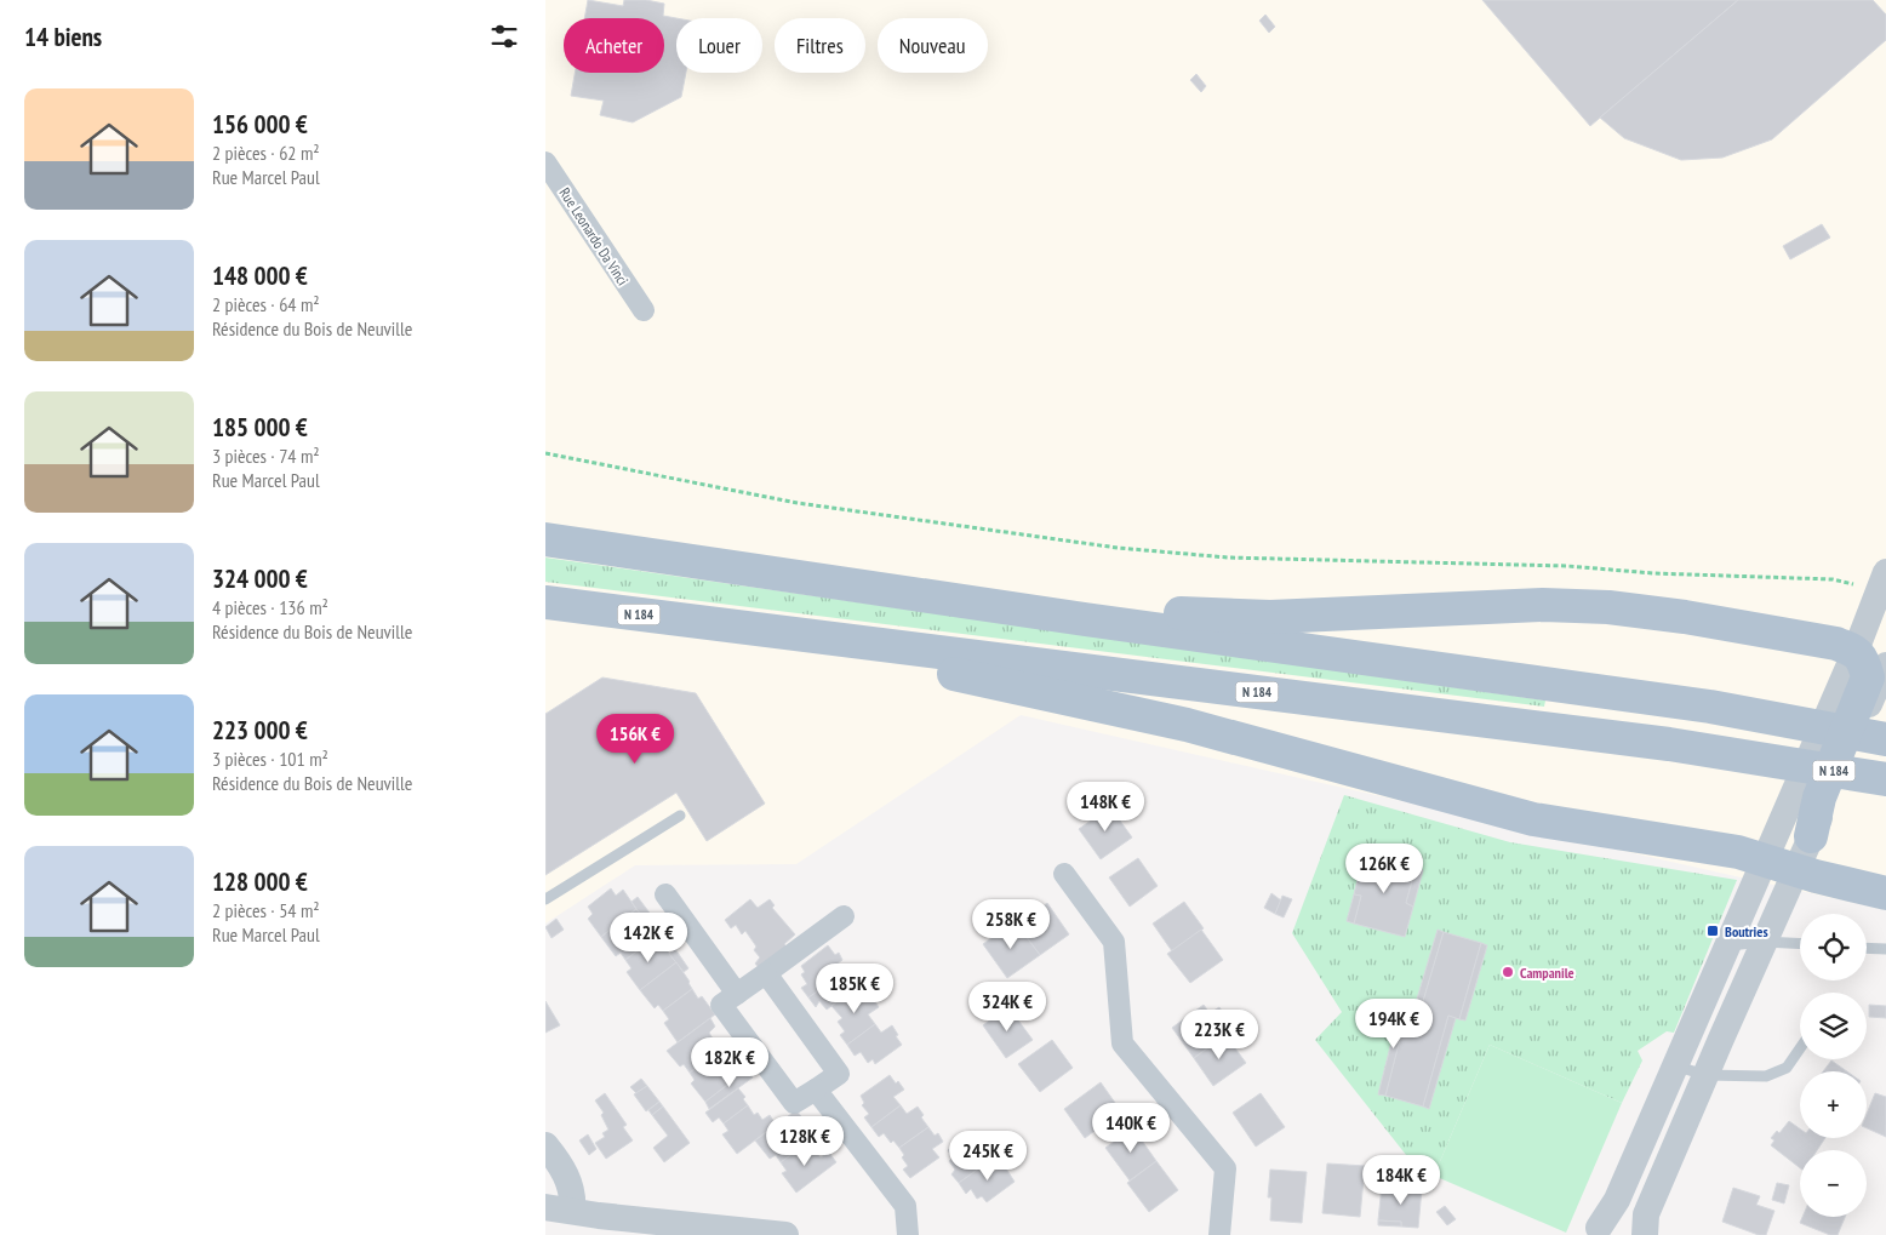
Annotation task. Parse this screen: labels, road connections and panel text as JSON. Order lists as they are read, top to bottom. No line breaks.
{"streets":{"main road":["N 184"],"street":["Rue Leonardo Da Vinci"]},"places":{"transit":["Boutries"],"other":["Campanile"]},"page":{"heading":"14 biens","chip":["Acheter","Louer","Filtres","Nouveau"],"list":[{"name":"156 000 €","note":"2 pièces · 62 m² · Rue Marcel Paul"},{"name":"148 000 €","note":"2 pièces · 64 m² · Résidence du Bois de Neuville"},{"name":"185 000 €","note":"3 pièces · 74 m² · Rue Marcel Paul"},{"name":"324 000 €","note":"4 pièces · 136 m² · Résidence du Bois de Neuville"},{"name":"223 000 €","note":"3 pièces · 101 m² · Résidence du Bois de Neuville"},{"name":"128 000 €","note":"2 pièces · 54 m² · Rue Marcel Paul"}],"price":["156K €","148K €","126K €","258K €","142K €","185K €","324K €","194K €","223K €","182K €","140K €","128K €","245K €","184K €"],"map_buttons":["+","−"]}}
